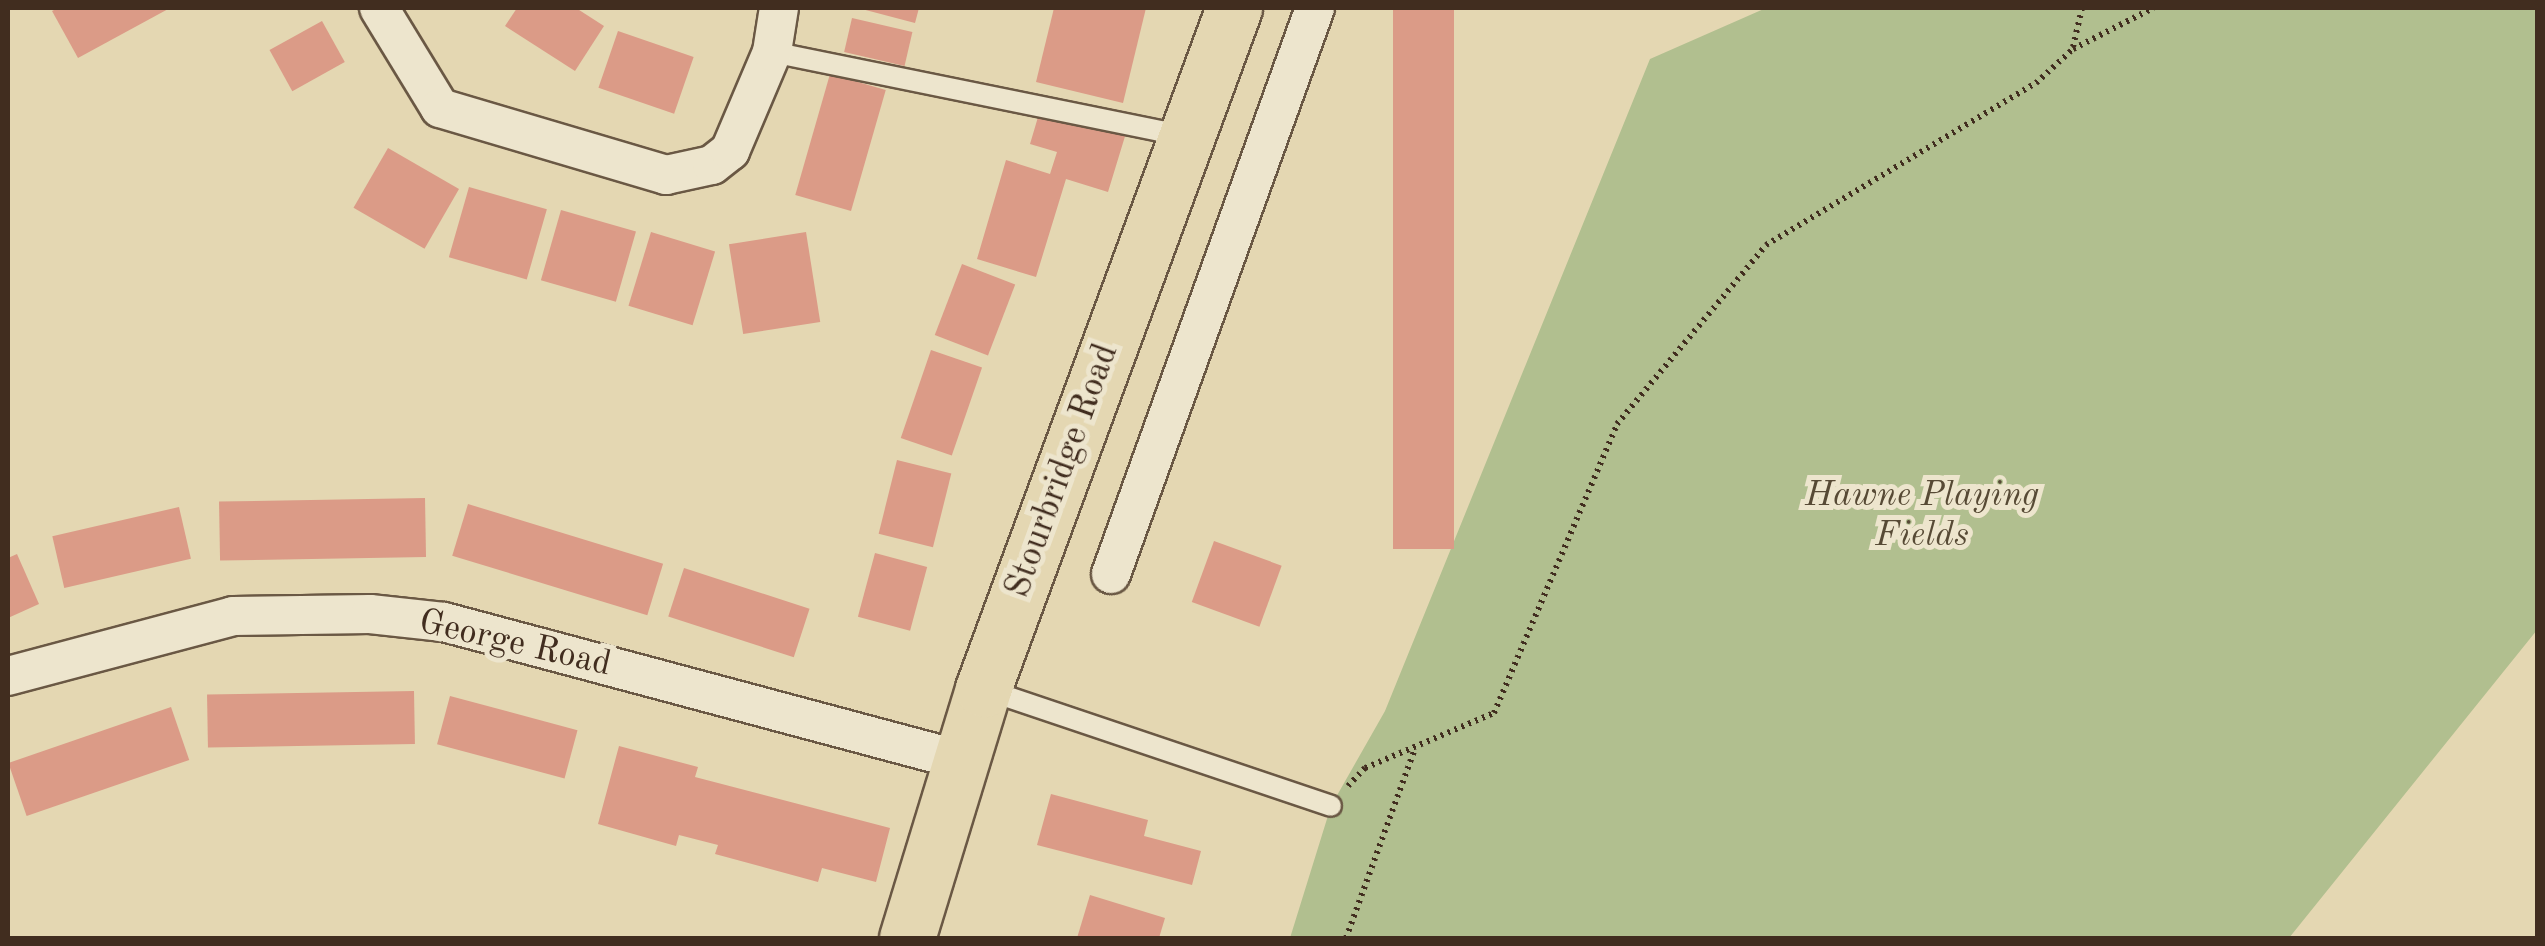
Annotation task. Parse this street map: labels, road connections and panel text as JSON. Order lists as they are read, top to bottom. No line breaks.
{"streets":{"highway":["Stourbridge Road"],"street":["George Road"]},"crossings":[["Stourbridge Road","George Road"]],"parks":["Hawne Playing Fields"]}
